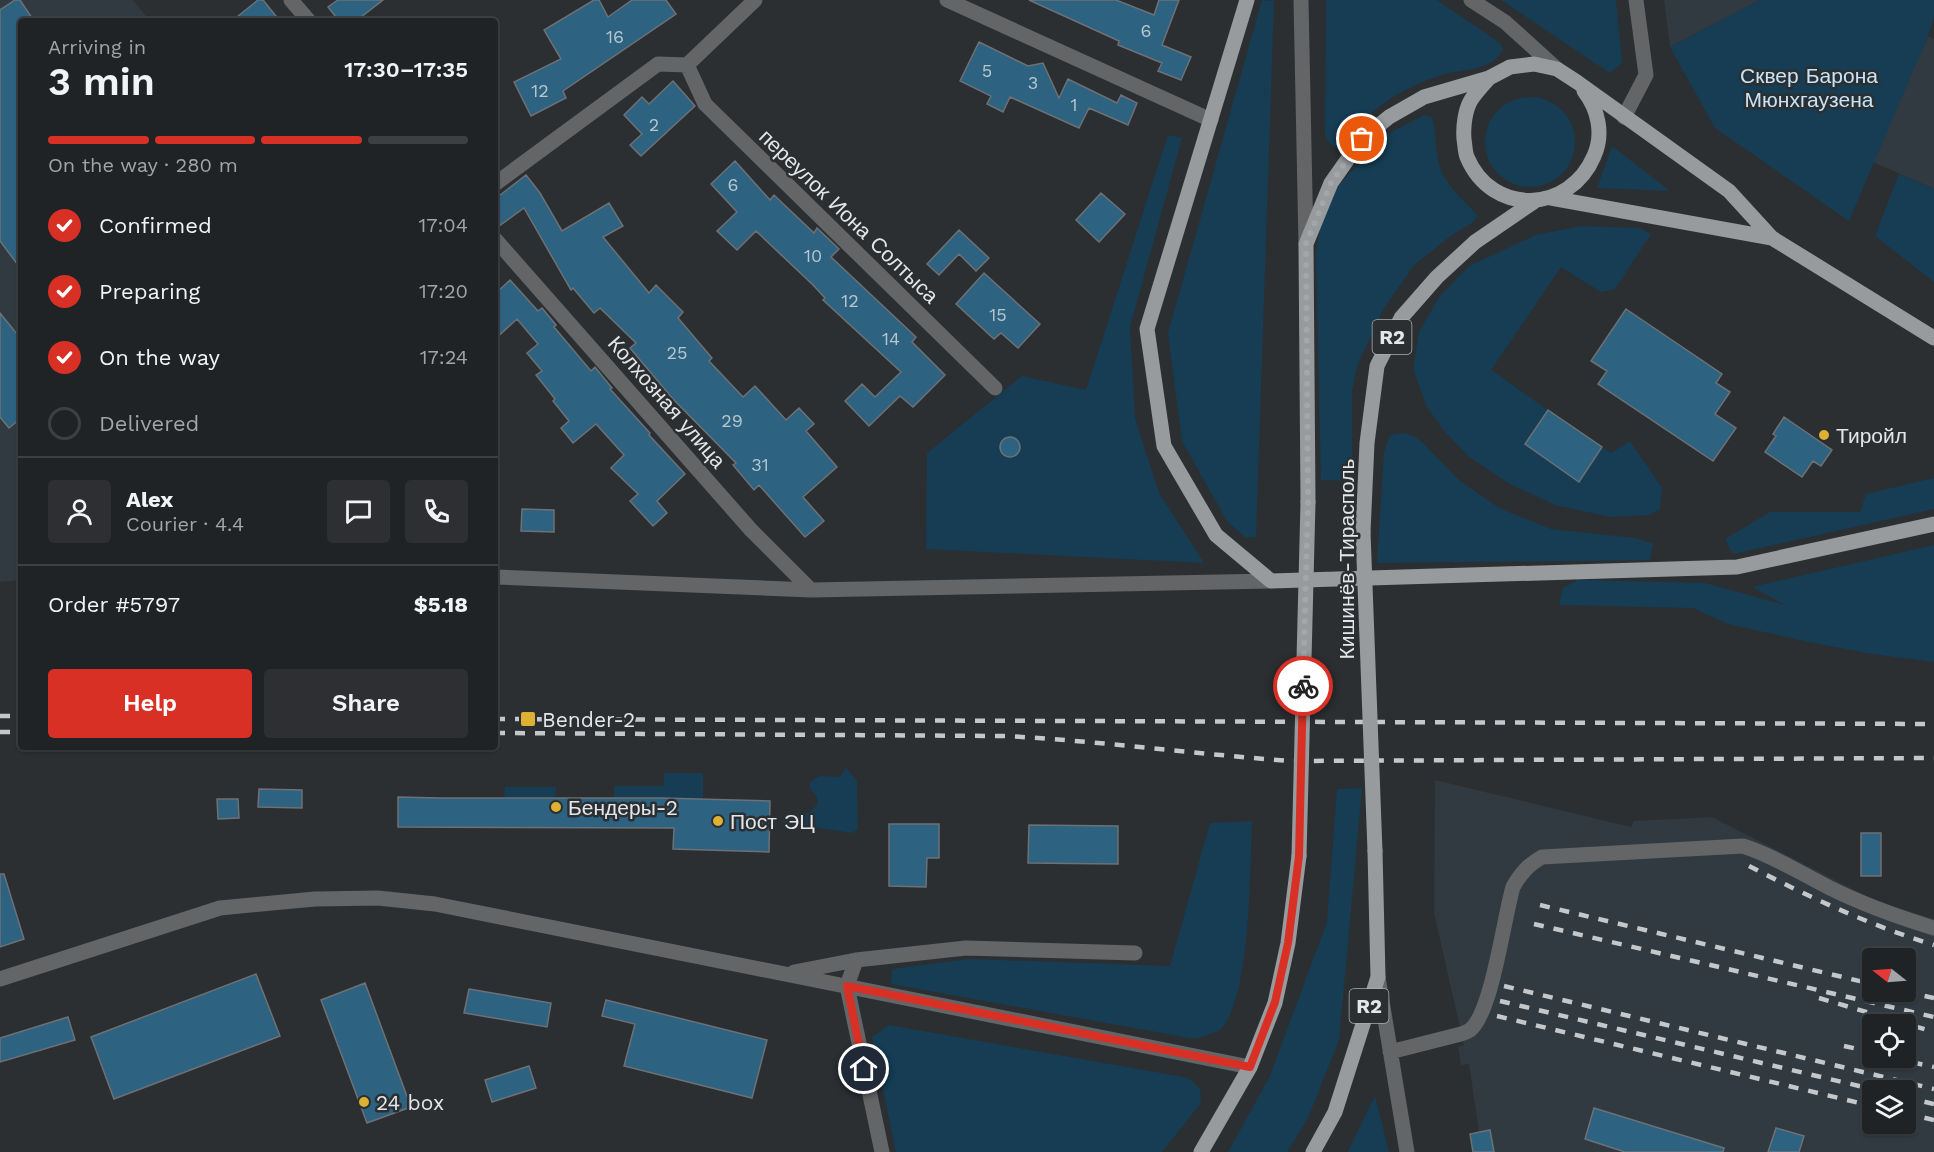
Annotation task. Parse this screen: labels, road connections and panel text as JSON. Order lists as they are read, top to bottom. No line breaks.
{"streets":{"main road":["R2","Кишинёв-Тирасполь"],"street":["переулок Иона Солтыса","Колхозная улица"]},"crossings":[["R2","Кишинёв-Тирасполь"]],"parks":["Сквер Барона Мюнхгаузена"],"places":{"other":["Тиройл","Бендеры-2","Пост ЭЦ","24 box"],"transit":["Bender-2"]},"house_numbers":["6","16","5","3","12","1","2","6","10","12","15","14","25","29","31"],"north":"left","page":{"heading":["3 min","Arriving in","17:30–17:35"],"panel":["Alex","Courier · 4.4","Order #5797","$5.18"],"bar":"On the way · 280 m","list":[["Confirmed","17:04"],["Preparing","17:20"],["On the way","17:24"],"Delivered"],"buttons":["Help","Share"]}}
